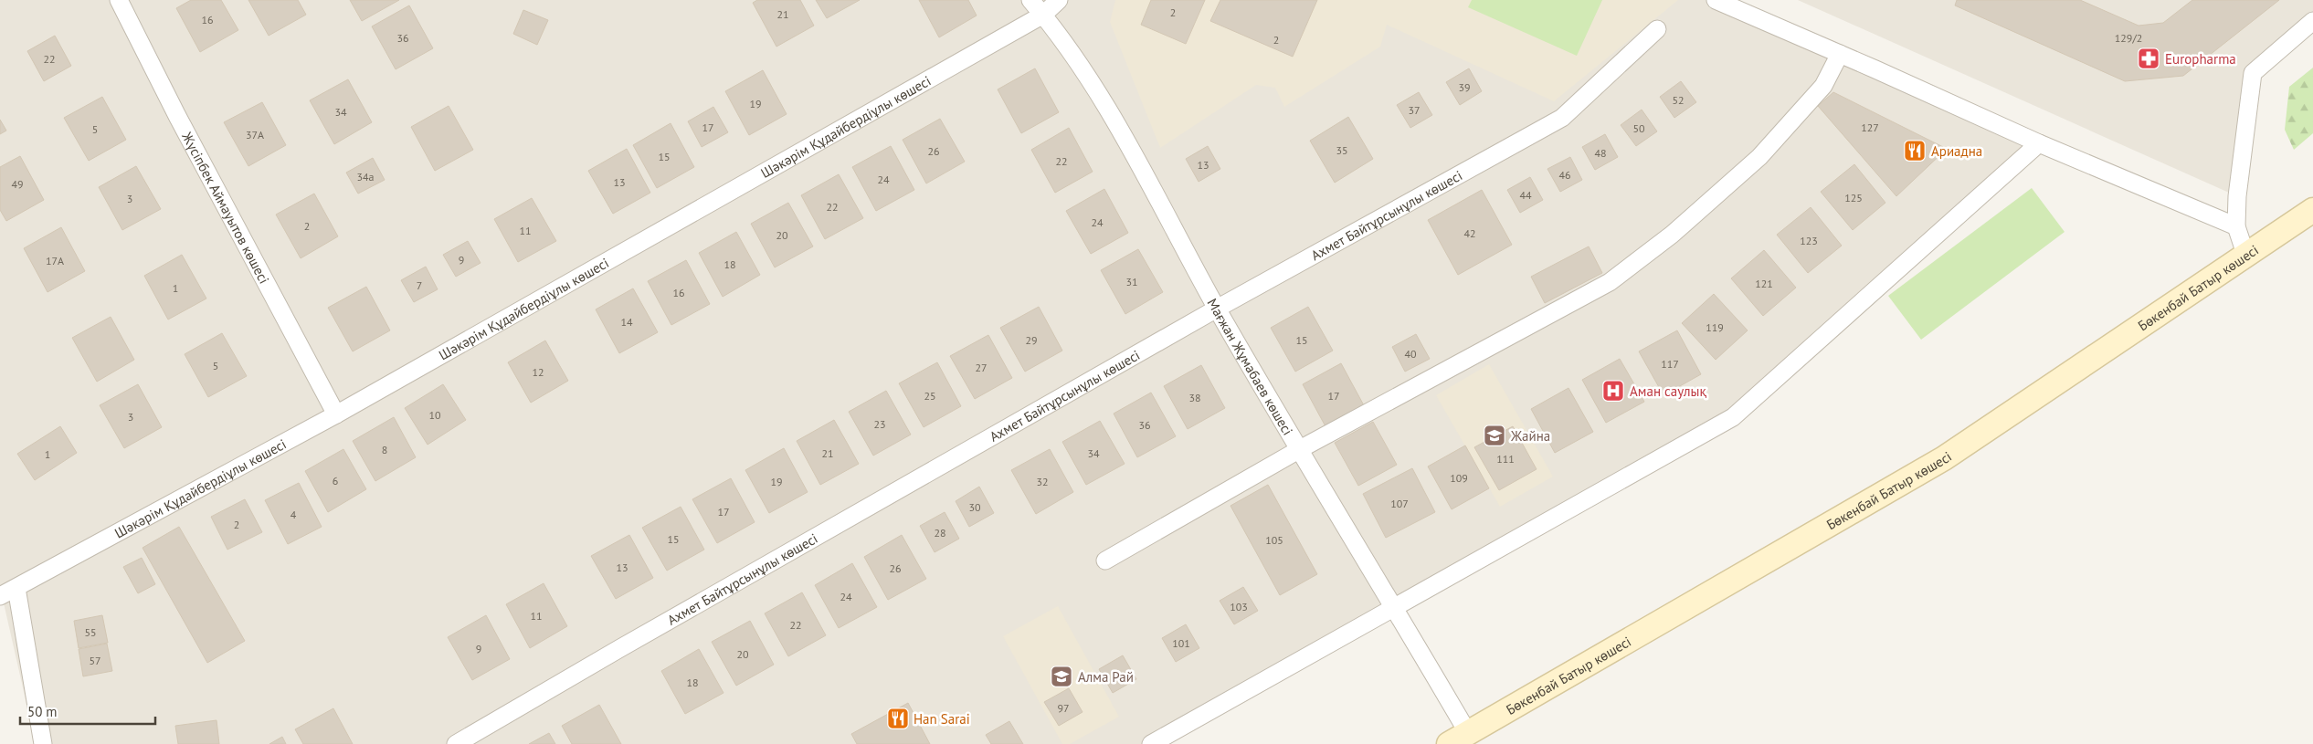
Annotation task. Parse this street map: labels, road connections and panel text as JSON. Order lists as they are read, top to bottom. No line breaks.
{"streets":{"main road":["Бөкенбай Батыр көшесі"],"street":["Шәкәрім Құдайбердіұлы көшесі","Жүсіпбек Аймауытов көшесі","Ахмет Байтұрсынұлы көшесі","Мағжан Жұмабаев көшесі"]},"crossings":[["Шәкәрім Құдайбердіұлы көшесі","Жүсіпбек Аймауытов көшесі"],["Шәкәрім Құдайбердіұлы көшесі","Мағжан Жұмабаев көшесі"],["Ахмет Байтұрсынұлы көшесі","Мағжан Жұмабаев көшесі"],["Бөкенбай Батыр көшесі","Мағжан Жұмабаев көшесі"]],"places":{"pharmacy":["Europharma"],"restaurant":["Ариадна","Han Sarai"],"hospital":["Аман саулық"],"school or university":["Жайна","Алма Рай"]},"house_numbers":["2","21","16","36","129/2","2","22","39","52","19","37","34","17","127","50","5","37А","35","26","48","15","22","13","46","34а","24","13","49","44","125","3","22","24","2","11","42","20","123","9","17А","18","31","121","7","1","16","14","119","29","15","40","117","5","27","12","25","17","38","10","3","23","36","8","21","34","1","111","109","6","19","32","107","30","17","4","2","28","15","105","13","26","24","103","11","22","55","101","9","20","57","18","97"],"scale_bar":"50 m"}
